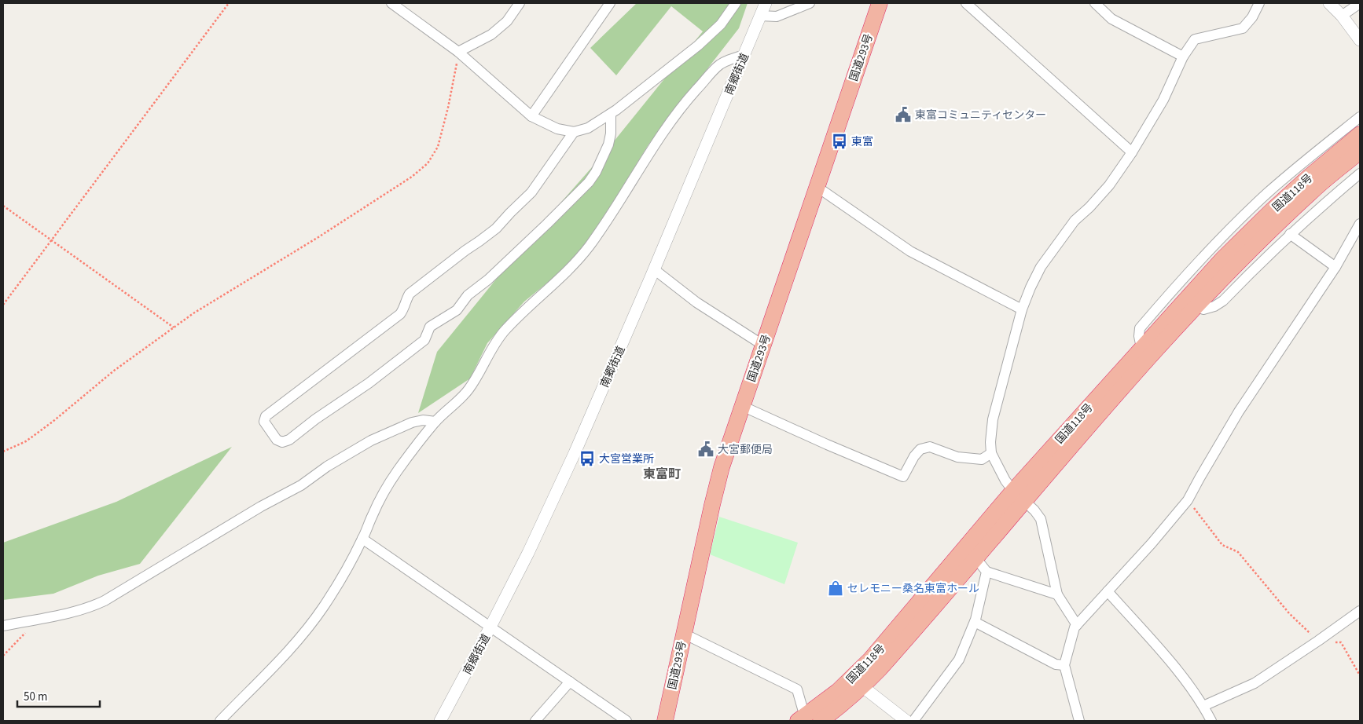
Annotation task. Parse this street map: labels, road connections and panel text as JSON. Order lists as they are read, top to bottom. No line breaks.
{"streets":{"highway":["国道293号","国道118号"],"street":["南郷街道"]},"districts":["東富町"],"places":{"public building":["東富コミュニティセンター","大宮郵便局"],"bus stop":["東富","大宮営業所"],"shop":["セレモニー桑名東富ホール"]},"scale_bar":"50 m"}
